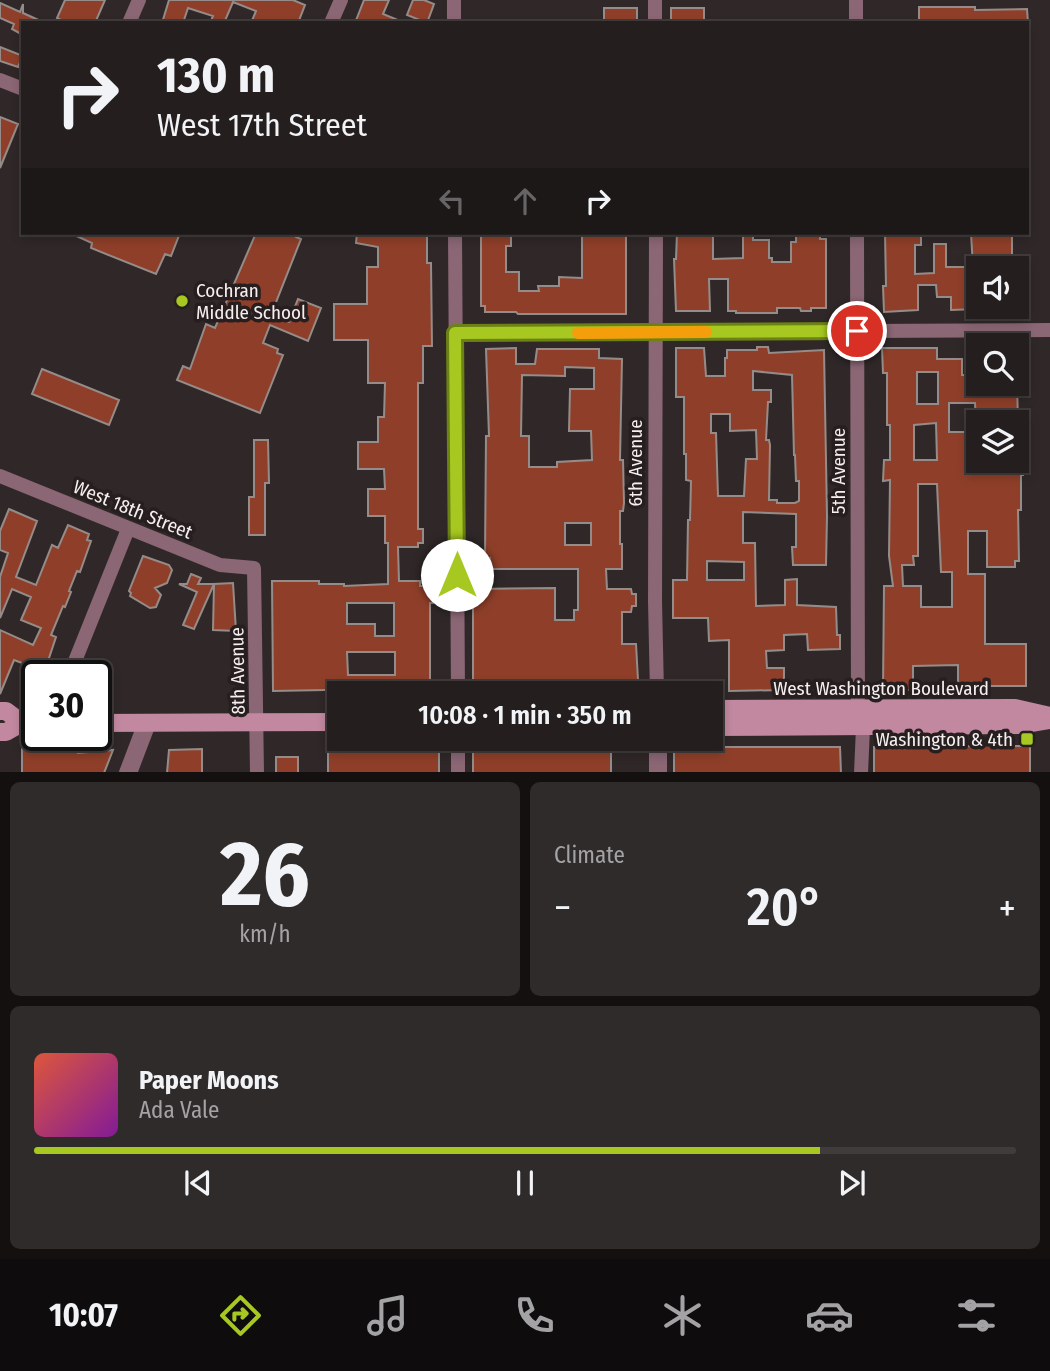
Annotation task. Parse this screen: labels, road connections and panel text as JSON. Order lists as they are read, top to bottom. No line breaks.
{"streets":{"main road":["West Washington Boulevard"],"street":["6th Avenue","5th Avenue","West 18th Street","8th Avenue"]},"crossings":[["5th Avenue","West Washington Boulevard"],["West 18th Street","8th Avenue"]],"places":{"other":["Cochran Middle School"],"transit":["Washington & 4th"]},"page":{"turn":["130 m","West 17th Street"],"limit":"30","trip":"10:08 · 1 min · 350 m","tile":[["26","km/h"],"Climate"],"heat":["−","20°","+"],"song":["Paper Moons","Ada Vale"],"tabs":"10:07"}}
